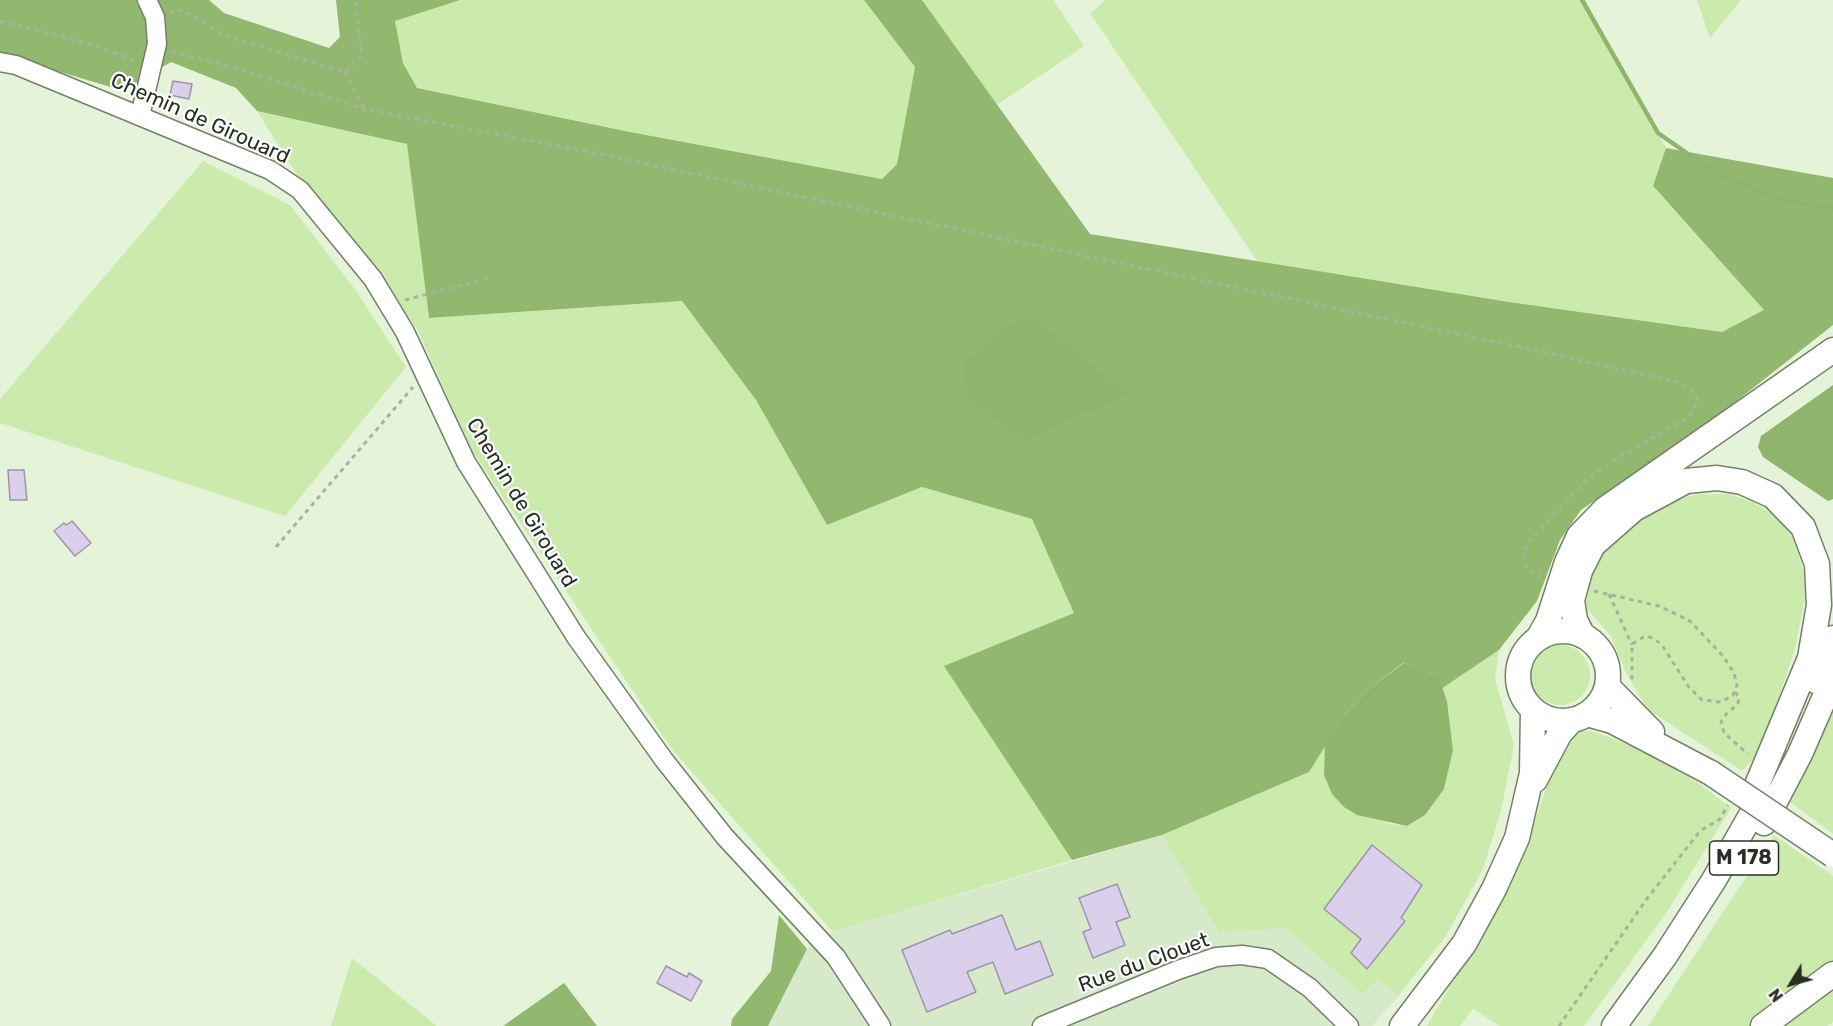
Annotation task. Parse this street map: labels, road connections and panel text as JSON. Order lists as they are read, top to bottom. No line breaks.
{"streets":{"main road":["M 178"],"street":["Chemin de Girouard","Rue du Clouet"]},"north":"bottom left"}
